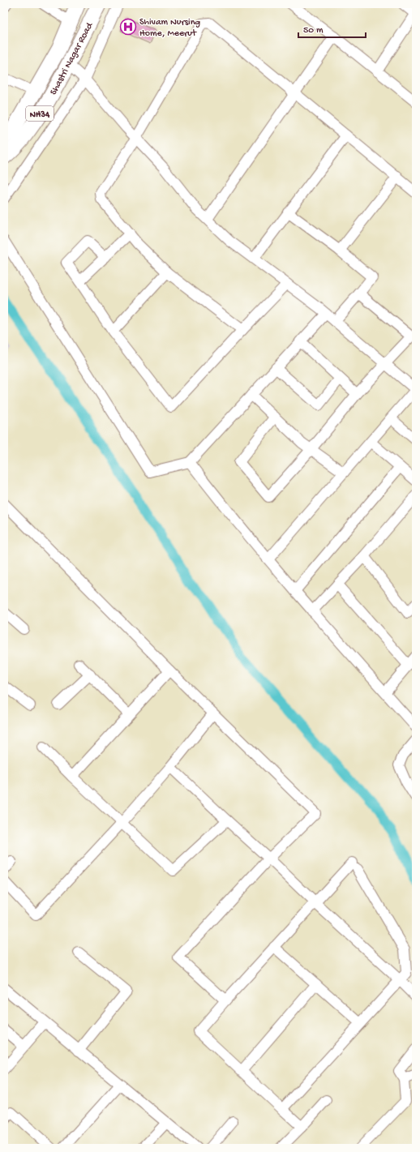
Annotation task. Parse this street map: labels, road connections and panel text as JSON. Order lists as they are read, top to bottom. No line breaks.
{"streets":{"highway":["Shastri Nagar Road","NH34"]},"places":{"hospital":["Shivam Nursing Home, Meerut"]},"scale_bar":"50 m"}
